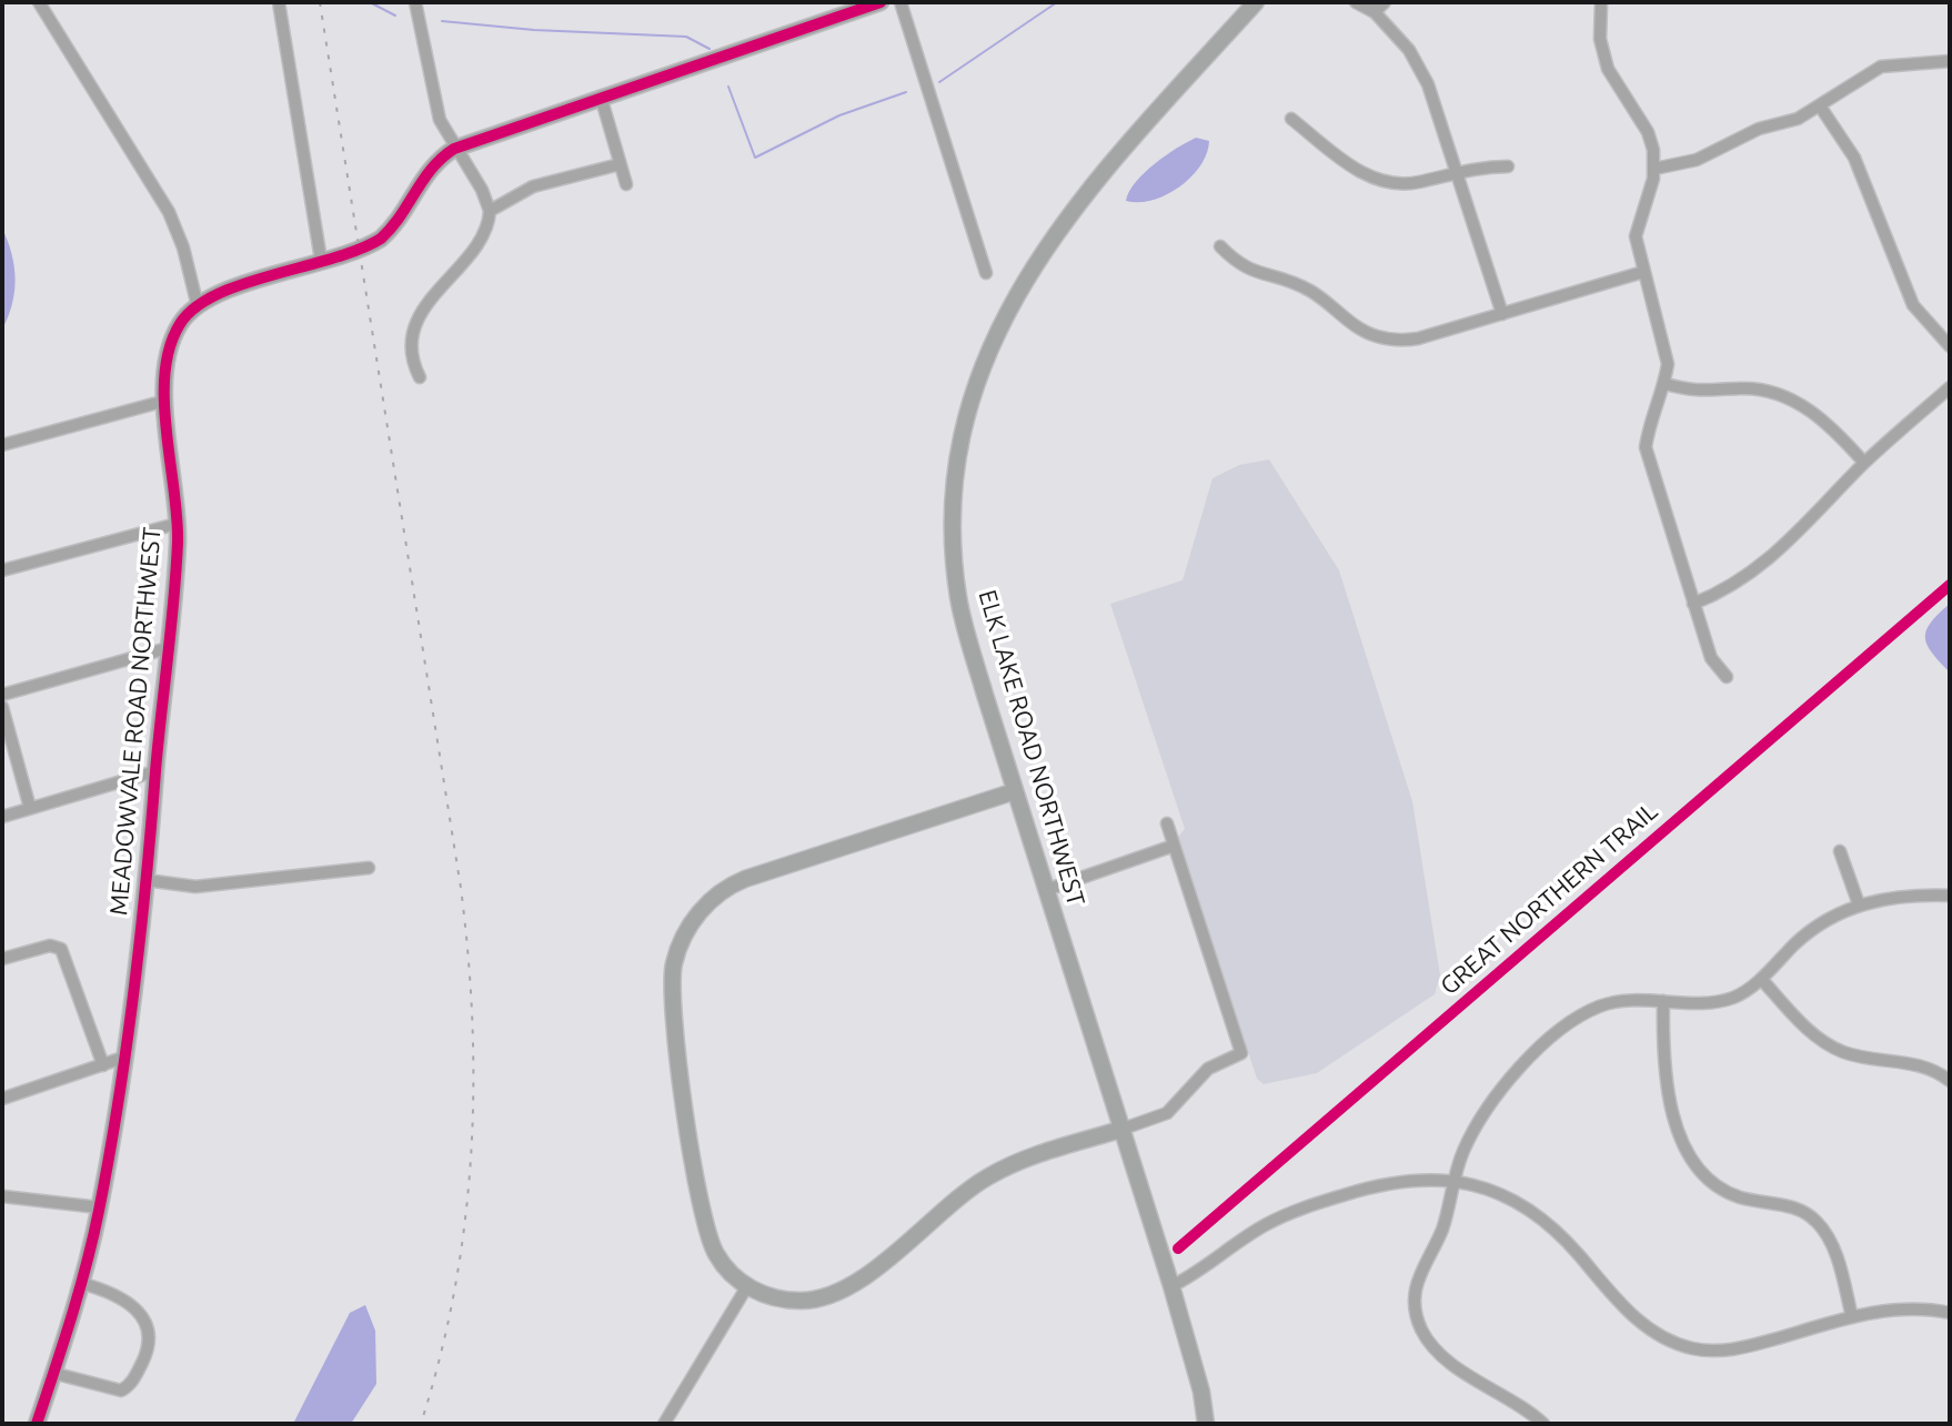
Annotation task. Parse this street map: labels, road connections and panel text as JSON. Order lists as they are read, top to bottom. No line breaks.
{"streets":{"street":["MEADOWVALE ROAD NORTHWEST","ELK LAKE ROAD NORTHWEST"],"cycle path":["GREAT NORTHERN TRAIL"]}}
